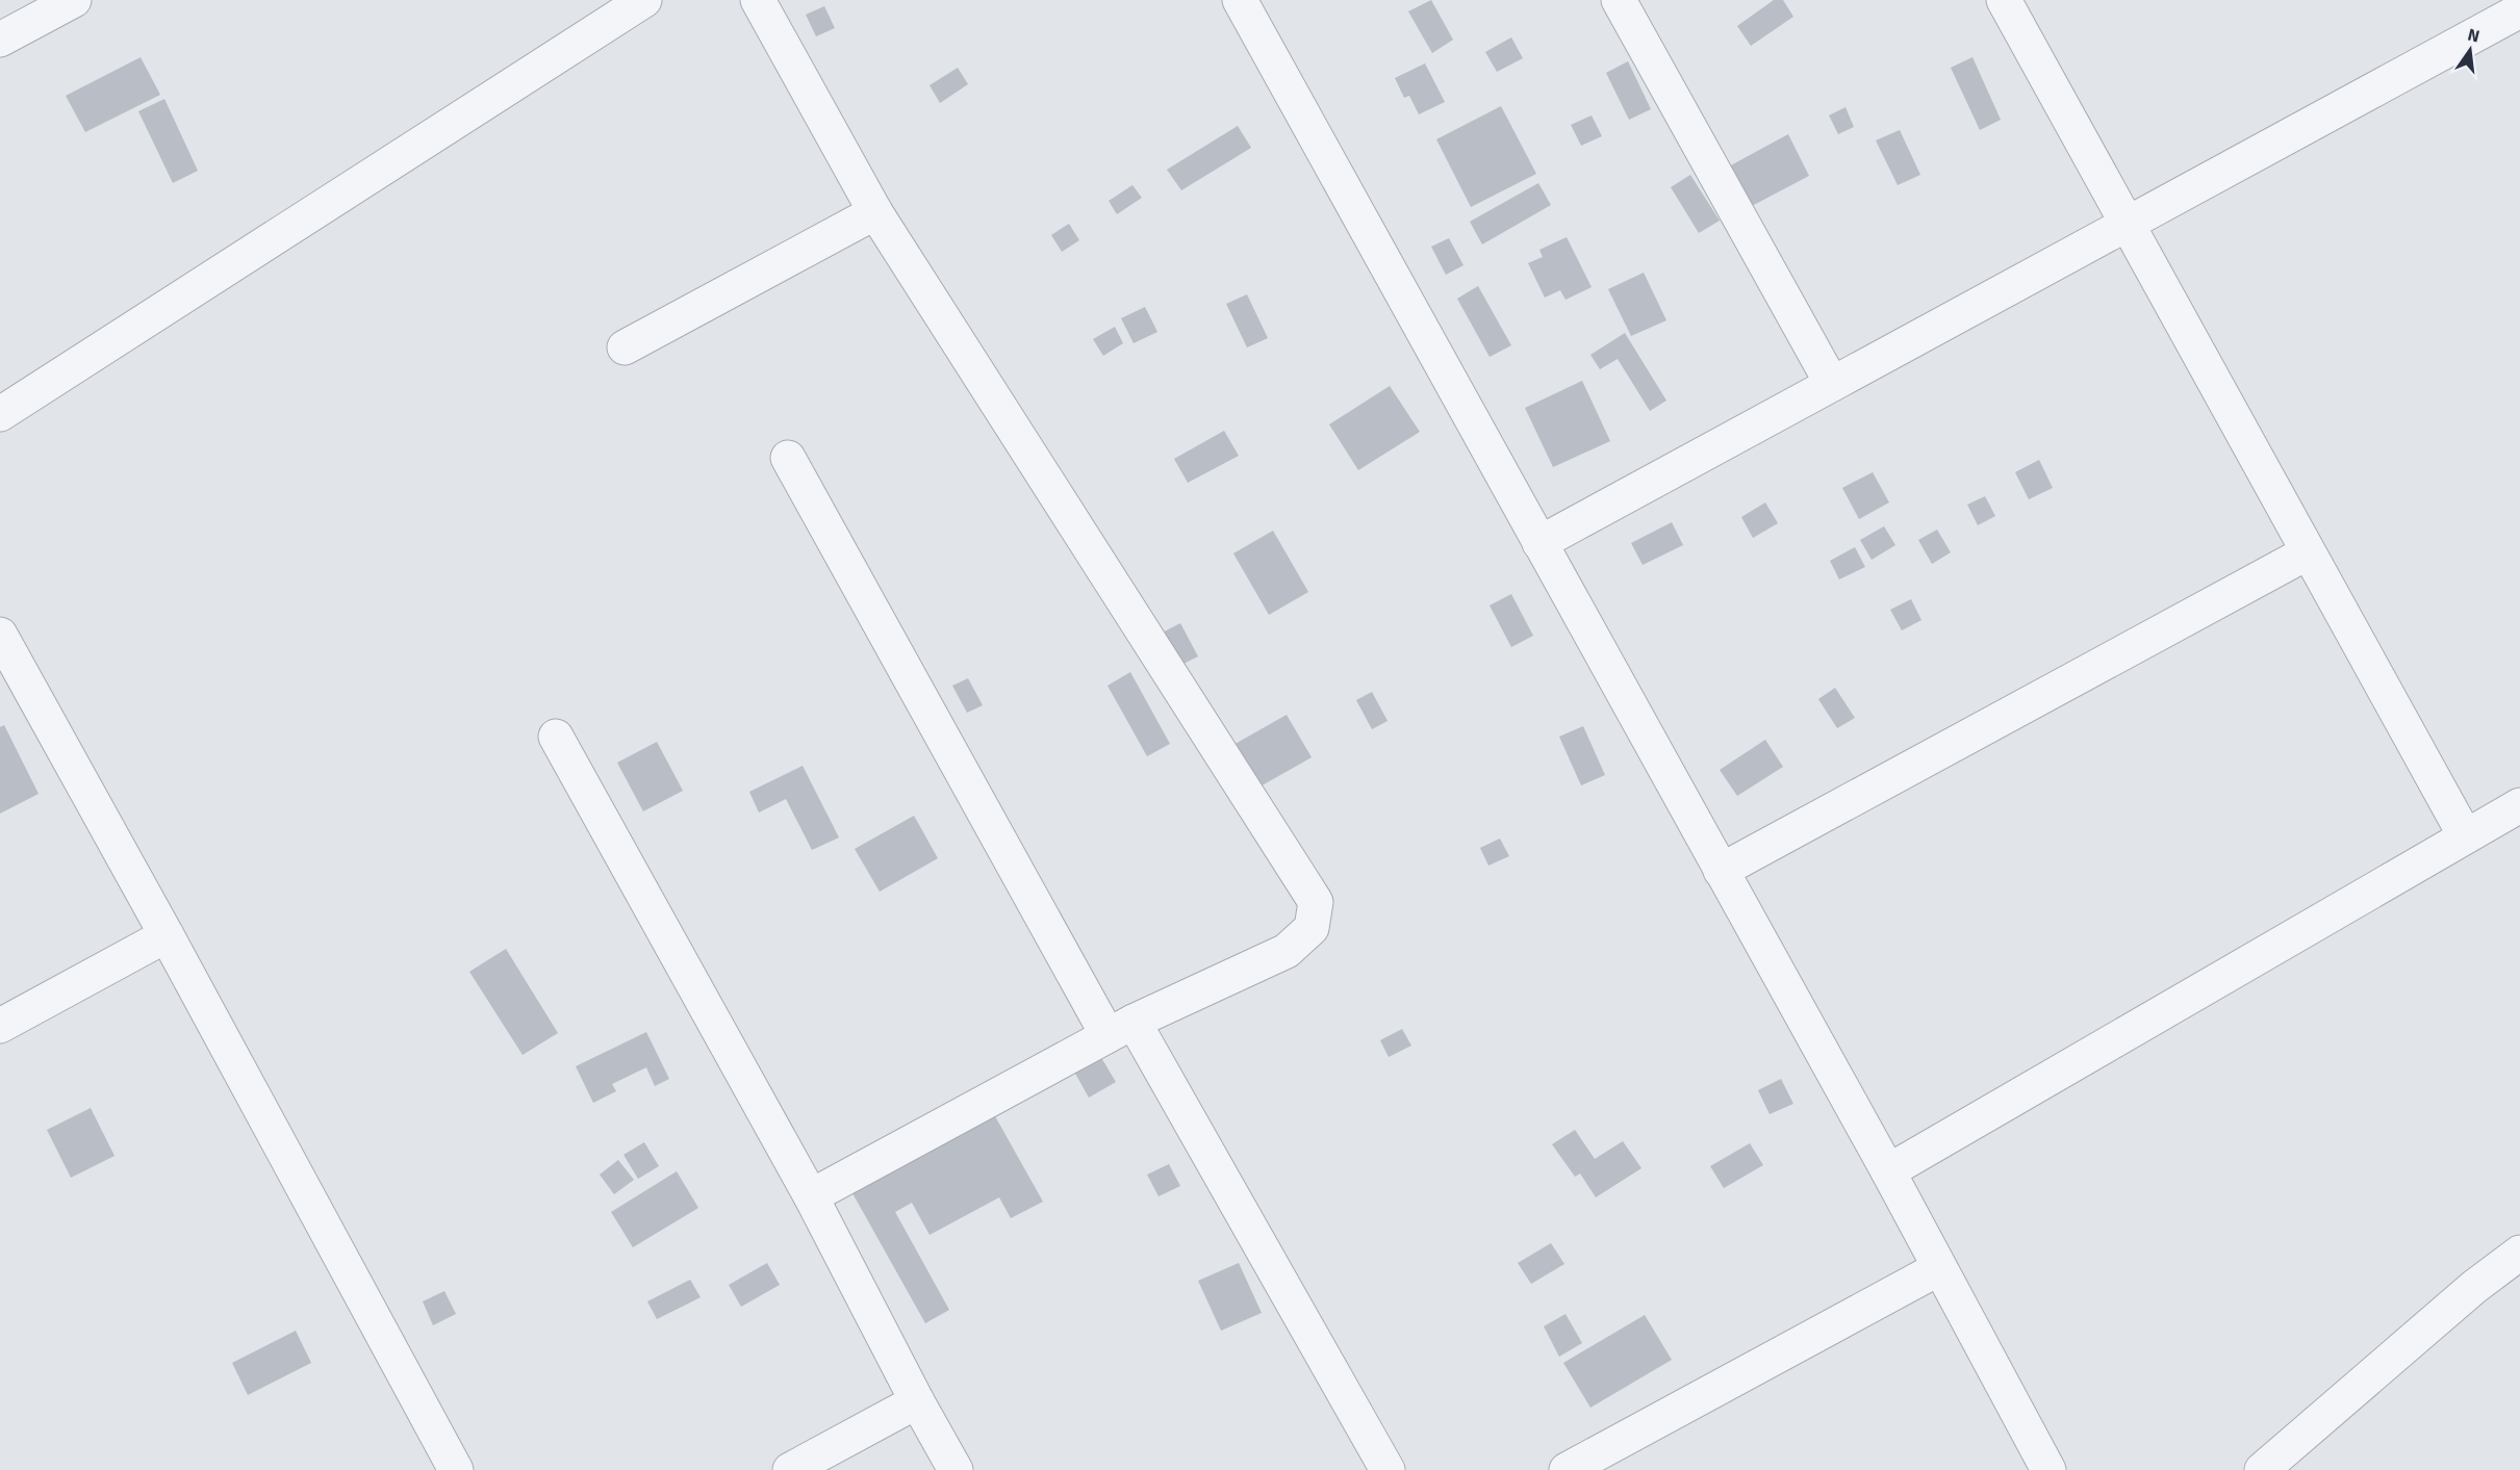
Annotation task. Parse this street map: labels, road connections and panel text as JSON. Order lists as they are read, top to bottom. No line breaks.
{"north":"top"}
